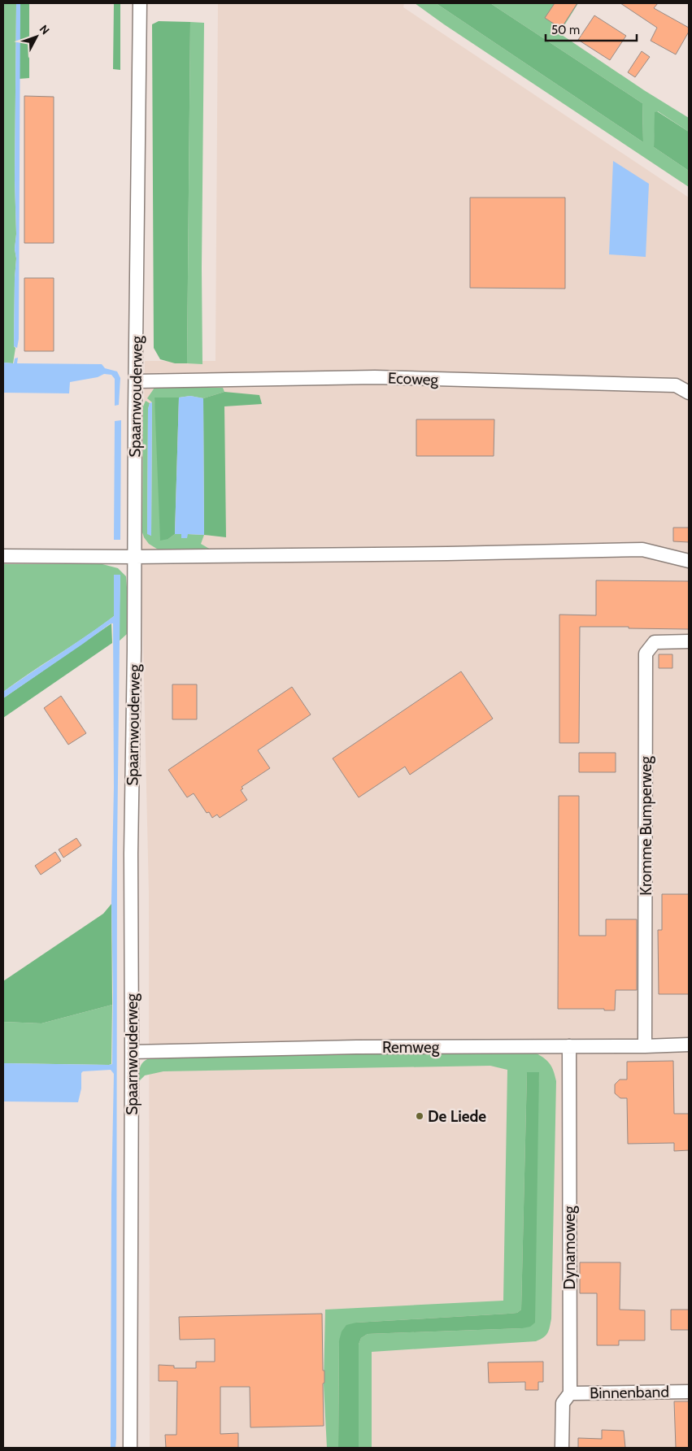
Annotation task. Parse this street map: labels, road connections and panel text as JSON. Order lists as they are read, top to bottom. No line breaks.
{"streets":{"street":["Ecoweg","Spaarnwouderweg","Kromme Bumperweg","Remweg","Dynamoweg","Binnenband"]},"crossings":[["Ecoweg","Spaarnwouderweg"],["Spaarnwouderweg","Remweg"],["Kromme Bumperweg","Remweg"],["Remweg","Dynamoweg"],["Dynamoweg","Binnenband"]],"places":["De Liede"],"scale_bar":"50 m","north":"top right"}
